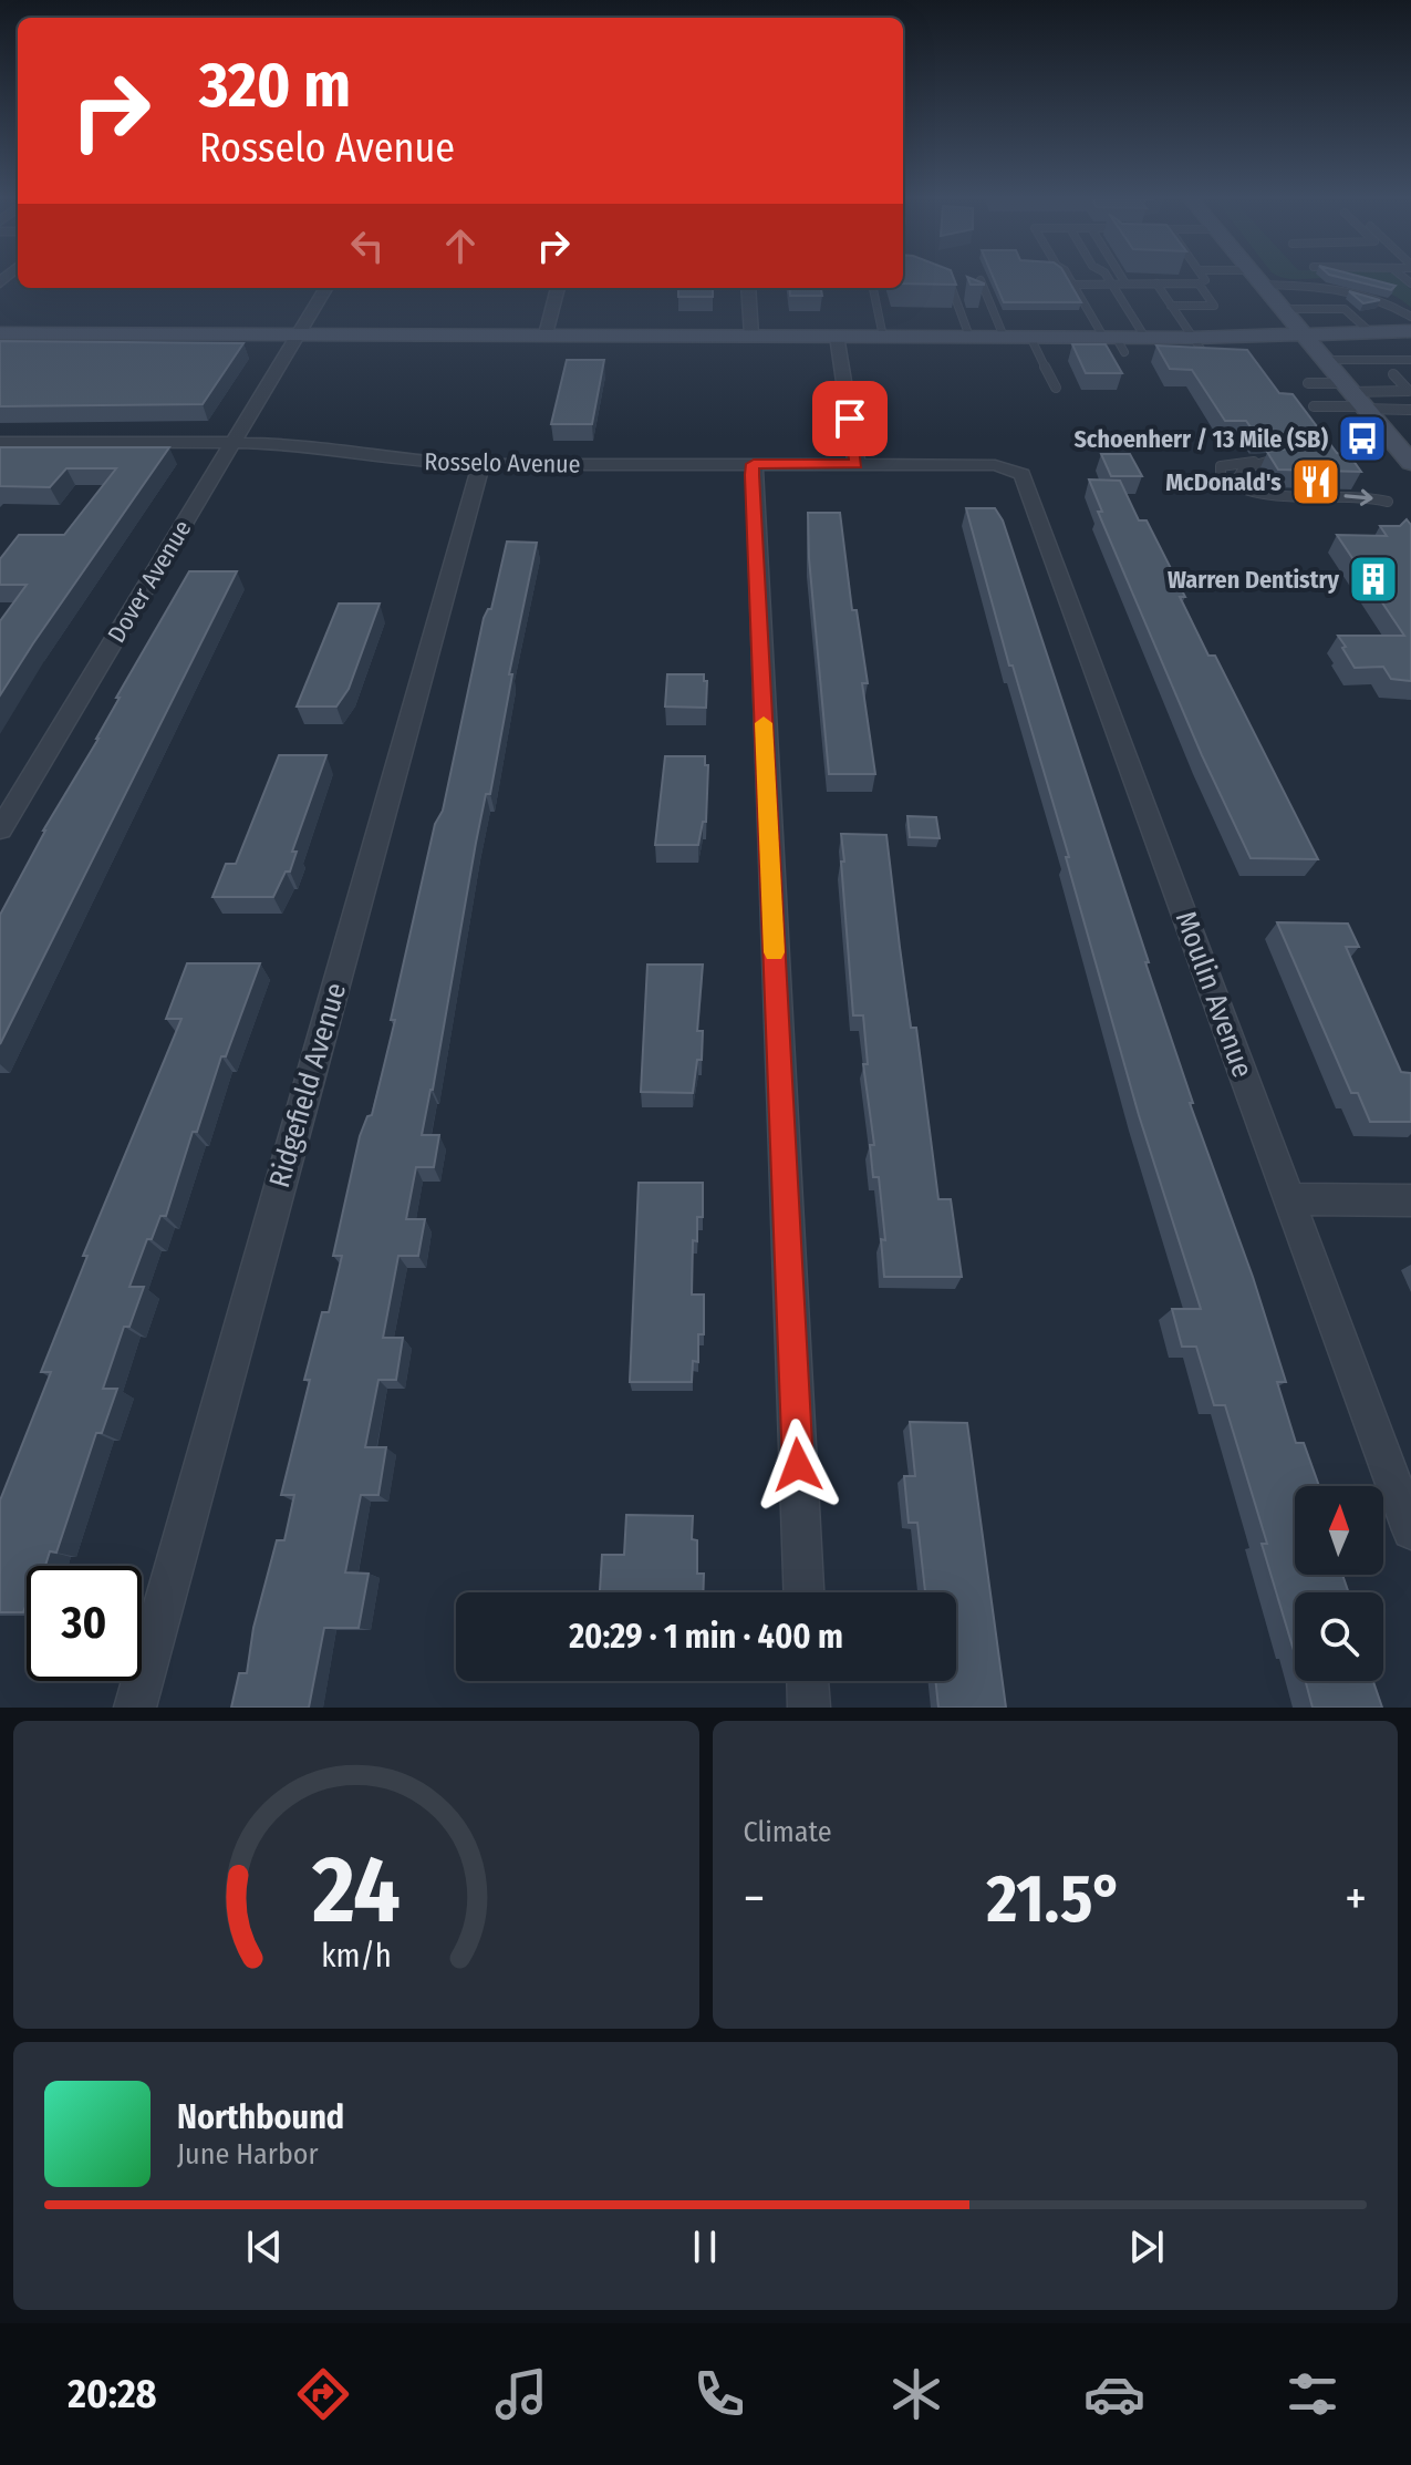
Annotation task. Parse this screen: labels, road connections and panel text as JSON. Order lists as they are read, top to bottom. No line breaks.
{"streets":{"street":["Rosselo Avenue","Dover Avenue","Moulin Avenue","Ridgefield Avenue"]},"crossings":[["Rosselo Avenue","Dover Avenue"],["Rosselo Avenue","Moulin Avenue"],["Rosselo Avenue","Ridgefield Avenue"]],"places":{"bus stop":["Schoenherr / 13 Mile (SB)"],"restaurant":["McDonald's"],"building":["Warren Dentistry"]},"north":"top","page":{"turn":["320 m","Rosselo Avenue"],"limit":"30","trip":"20:29 · 1 min · 400 m","tile":"Climate","heat":["−","21.5°","+"],"song":["Northbound","June Harbor"],"tabs":"20:28","gauge":["24","km/h"]}}
